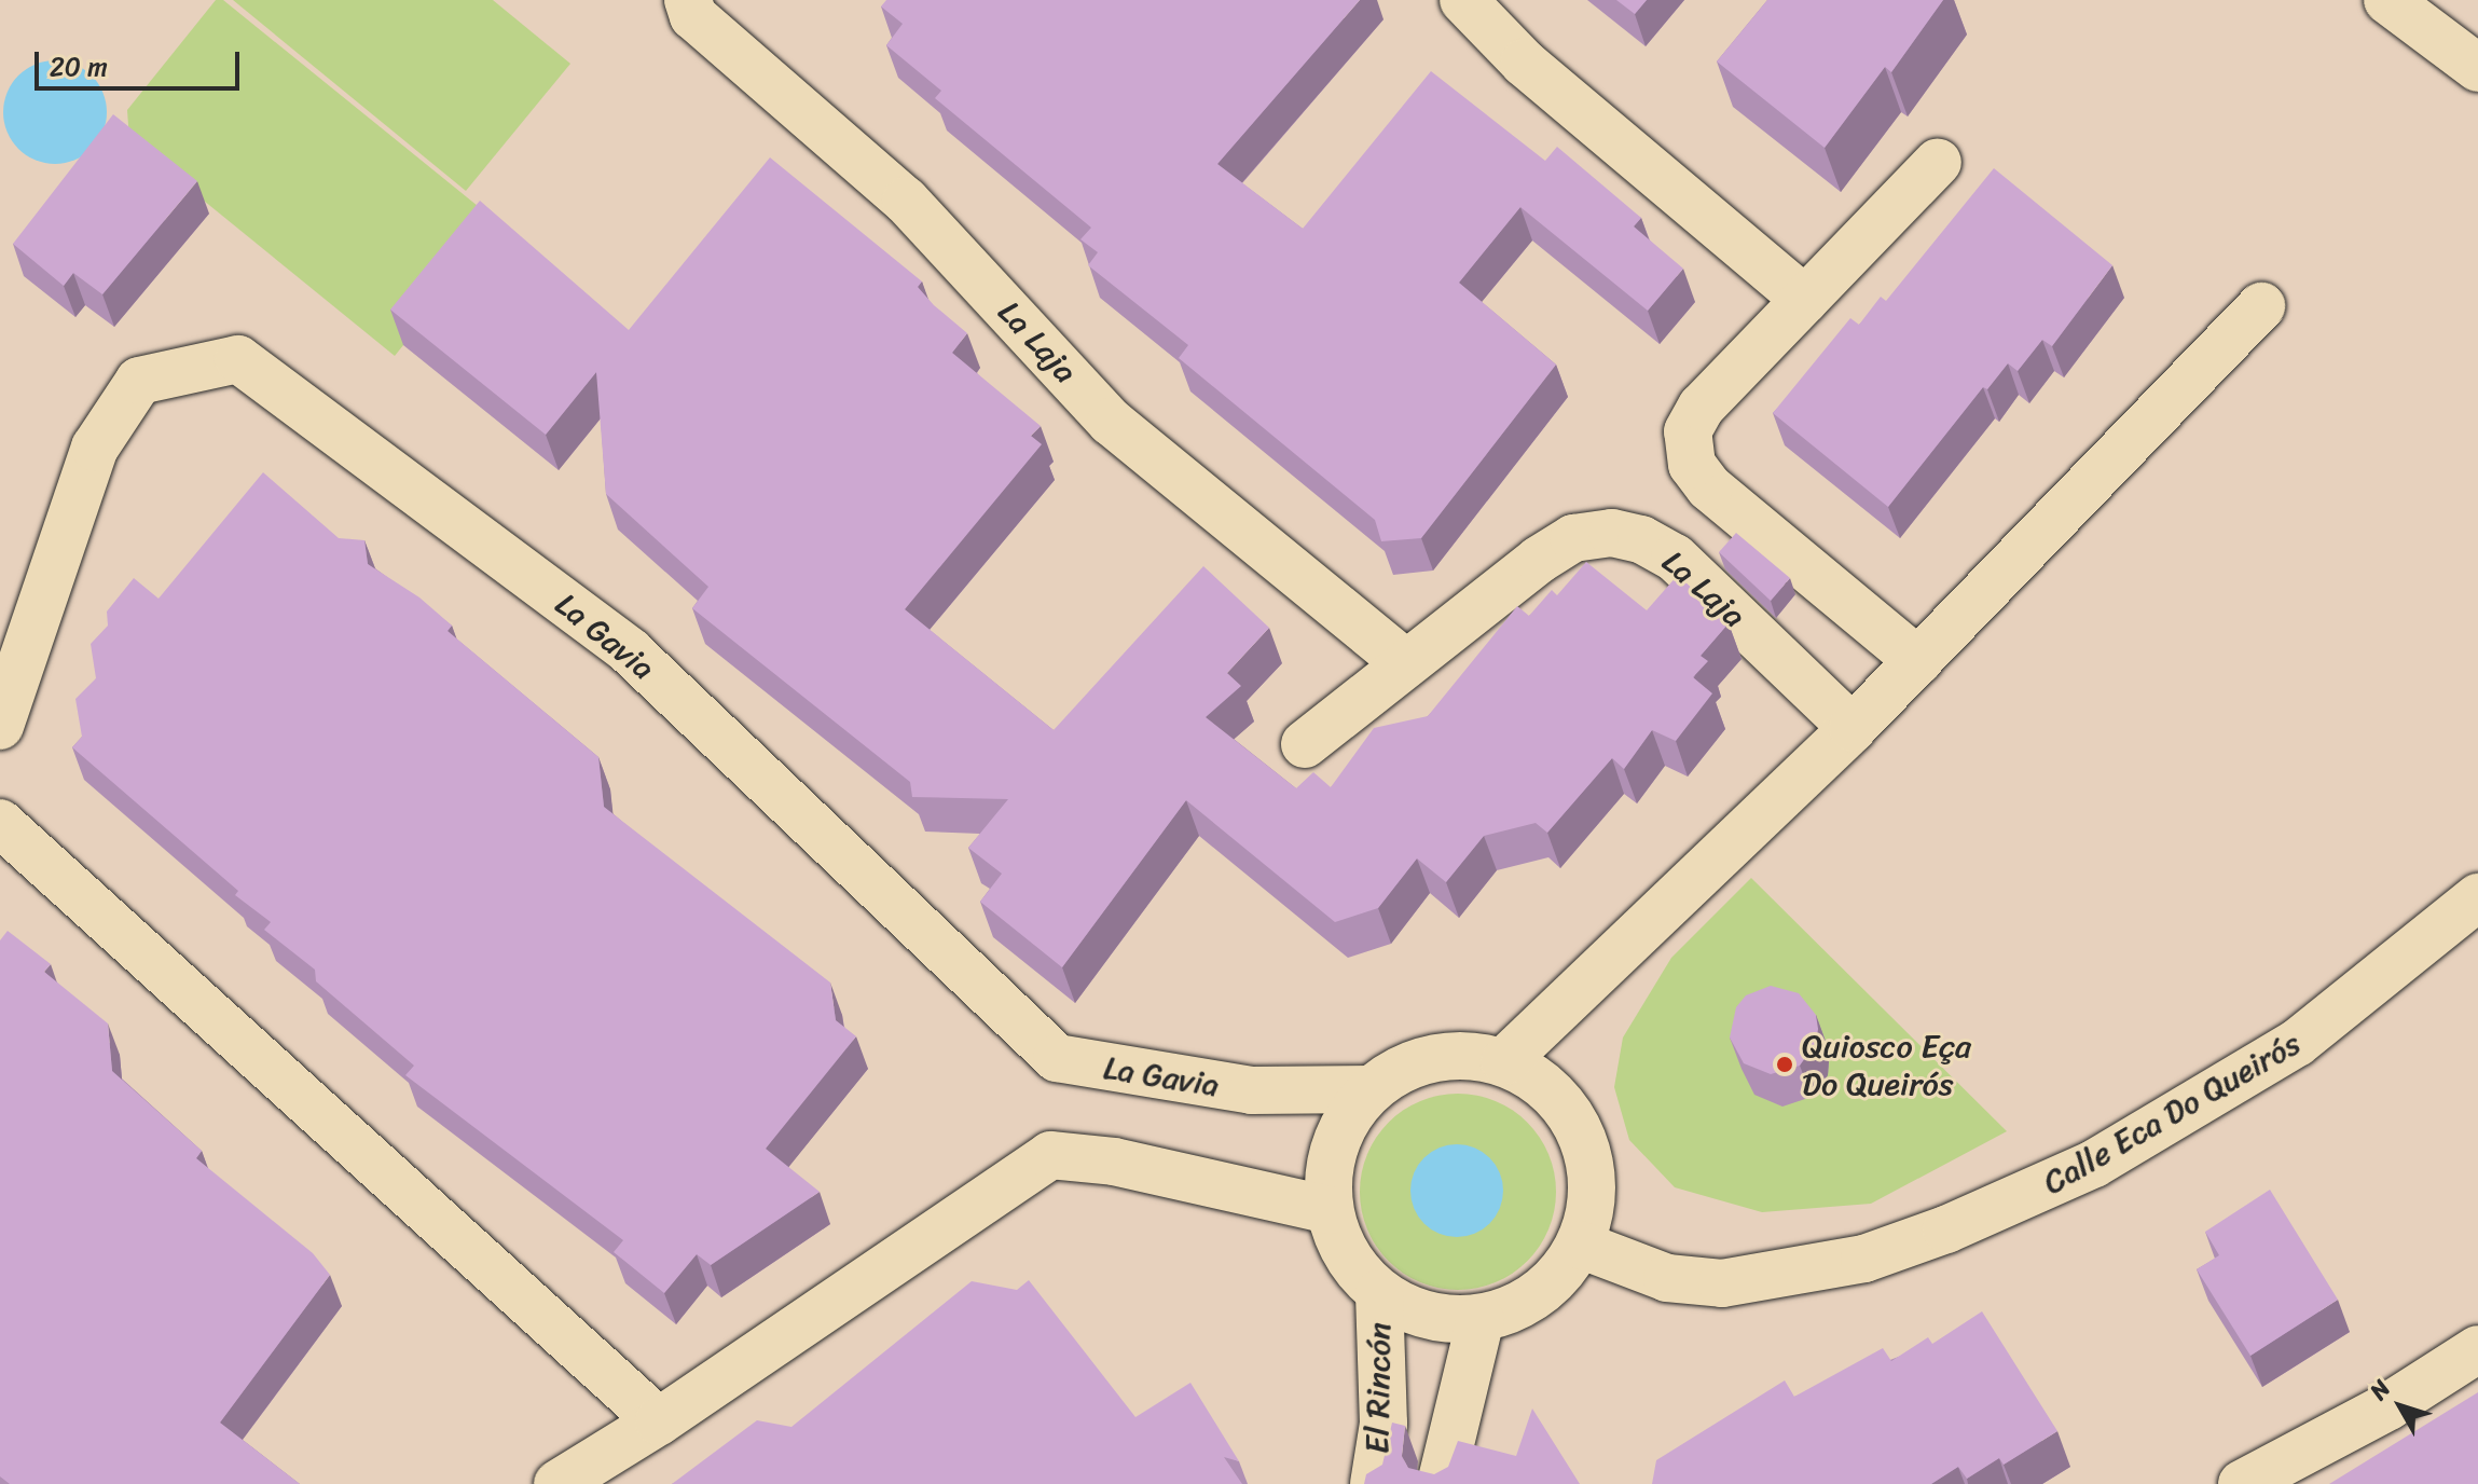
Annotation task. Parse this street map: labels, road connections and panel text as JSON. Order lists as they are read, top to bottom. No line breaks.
{"streets":{"street":["La Laja","La Gavia","Calle Eca Do Queirós","El Rincón"]},"crossings":[["La Gavia","Calle Eca Do Queirós"],["La Gavia","El Rincón"],["Calle Eca Do Queirós","El Rincón"]],"places":["Quiosco Eça Do Queirós"],"scale_bar":"20 m","north":"top left"}
